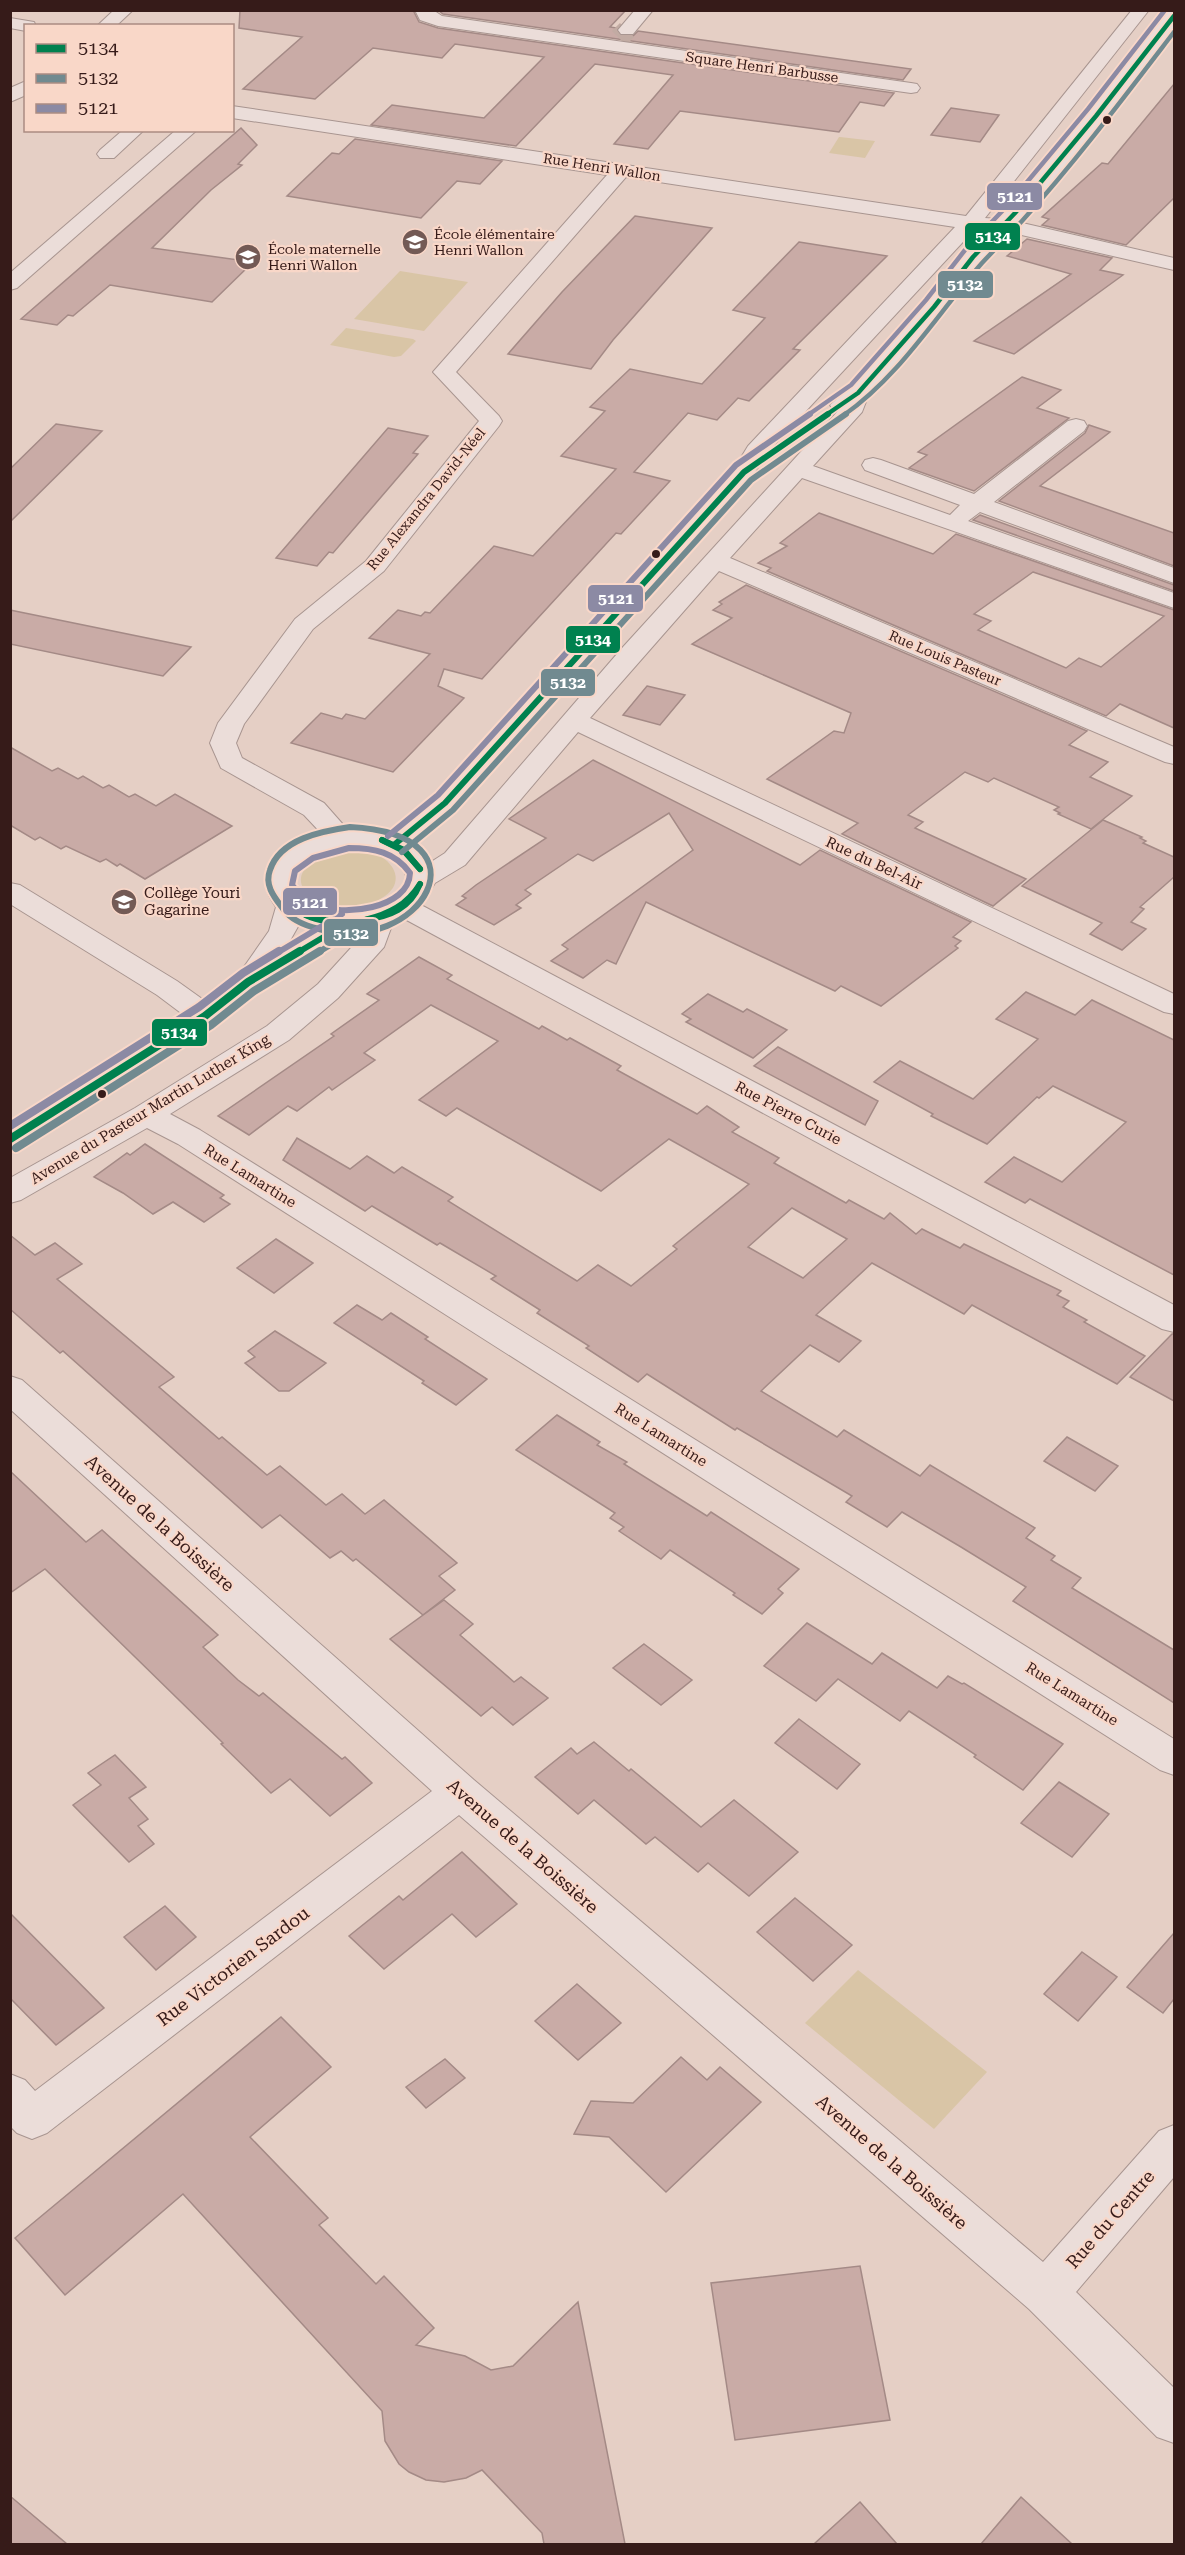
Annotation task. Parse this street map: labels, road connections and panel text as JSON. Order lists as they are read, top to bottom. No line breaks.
{"streets":{"street":["Square Henri Barbusse","Rue Henri Wallon","Rue Alexandra David-Néel","Rue Louis Pasteur","Rue du Bel-Air","Avenue du Pasteur Martin Luther King","Rue Pierre Curie","Rue Lamartine","Avenue de la Boissière","Rue Victorien Sardou","Rue du Centre"]},"crossings":[["Rue Henri Wallon","Rue Alexandra David-Néel"],["Rue Henri Wallon","Avenue du Pasteur Martin Luther King"],["Rue Alexandra David-Néel","Avenue du Pasteur Martin Luther King"],["Rue Alexandra David-Néel","Rue Pierre Curie"],["Rue Louis Pasteur","Avenue du Pasteur Martin Luther King"],["Rue du Bel-Air","Avenue du Pasteur Martin Luther King"],["Avenue du Pasteur Martin Luther King","Rue Pierre Curie"],["Avenue du Pasteur Martin Luther King","Rue Lamartine"],["Avenue de la Boissière","Rue Victorien Sardou"],["Avenue de la Boissière","Rue du Centre"]],"places":{"school or university":["École élémentaire Henri Wallon","École maternelle Henri Wallon","Collège Youri Gagarine"]},"lines":["transit line 5121","transit line 5134","transit line 5132"],"legend":["5134","5132","5121"]}
